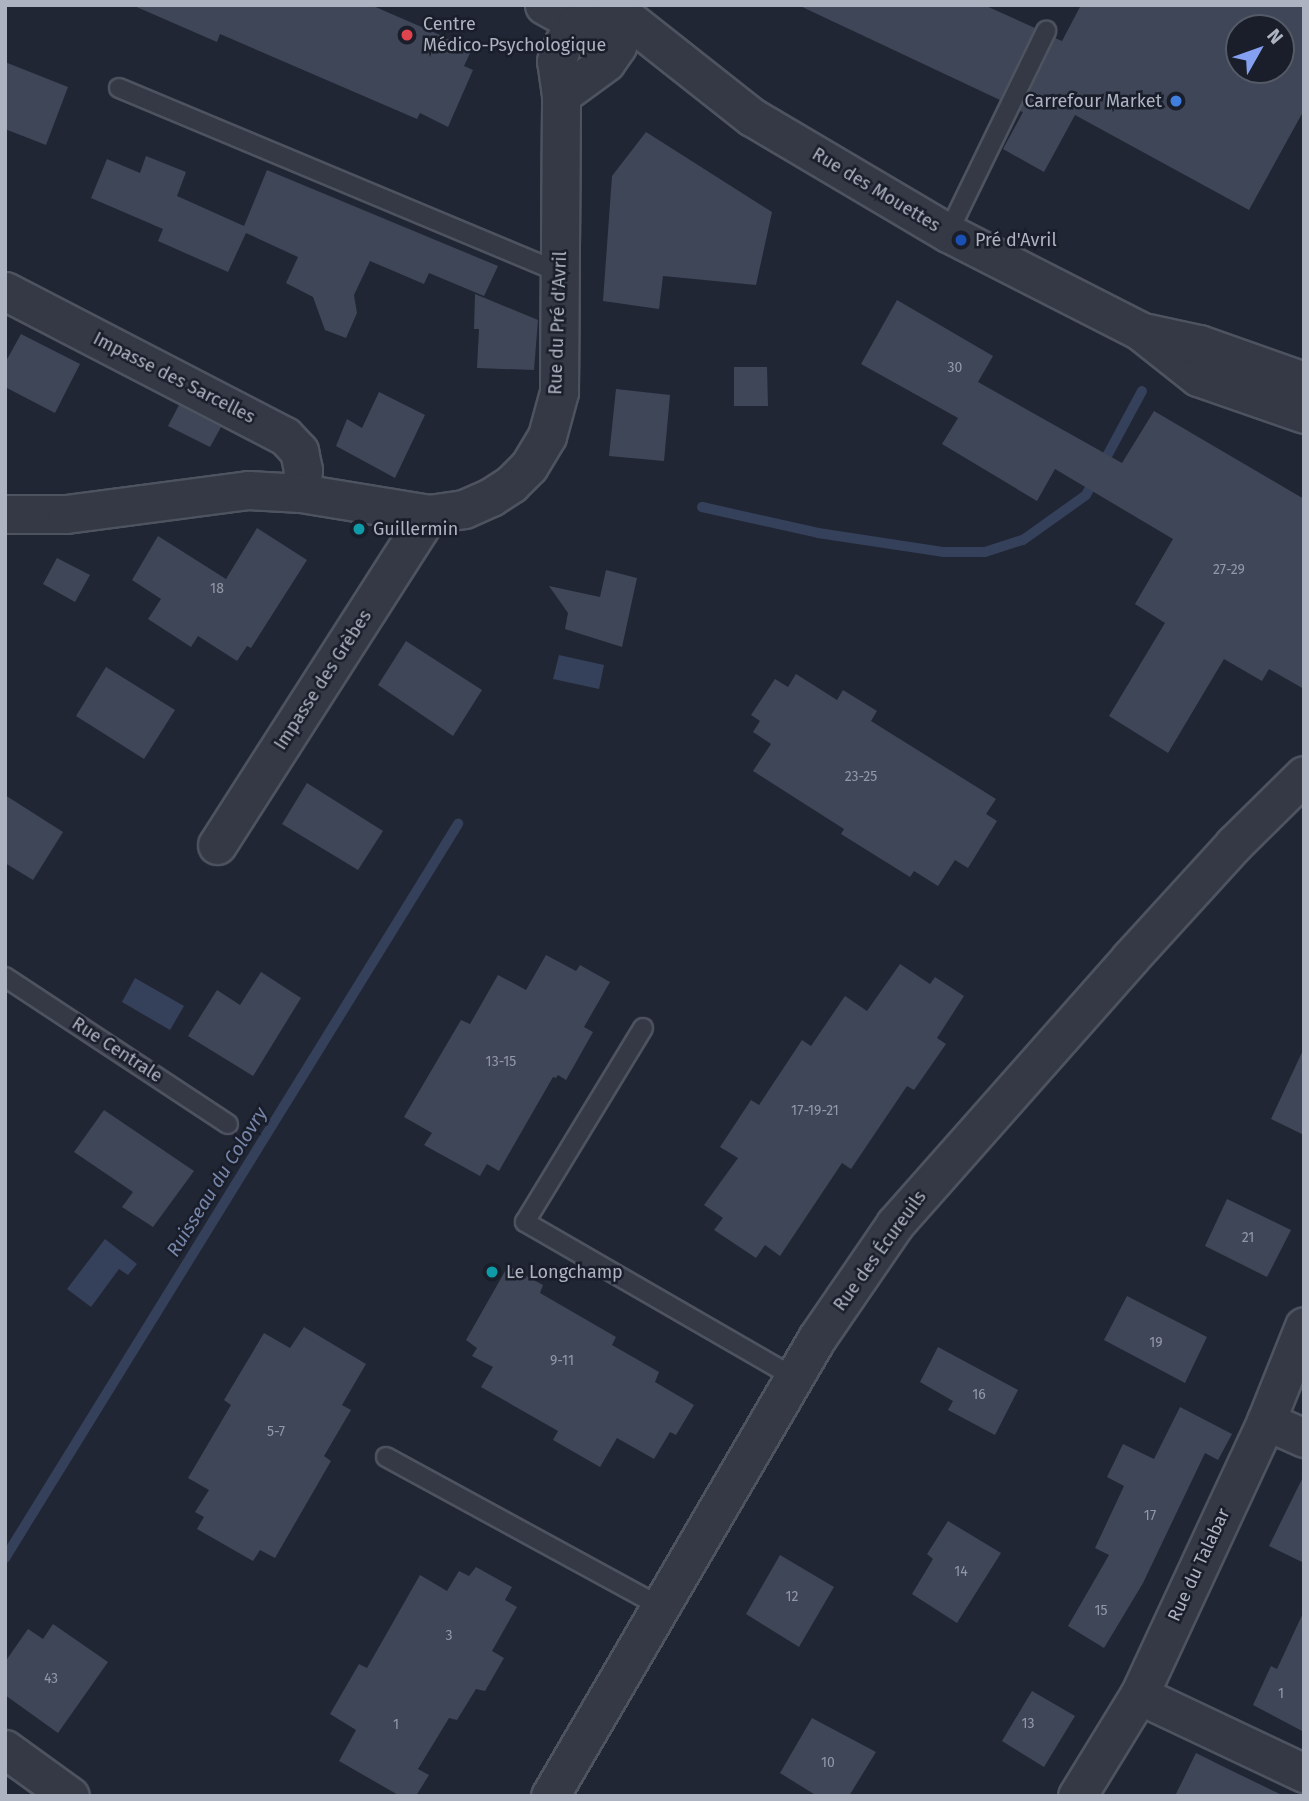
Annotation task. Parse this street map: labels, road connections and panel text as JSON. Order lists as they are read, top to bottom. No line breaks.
{"streets":{"street":["Rue des Mouettes","Rue du Pré d'Avril","Impasse des Sarcelles","Impasse des Grèbes","Rue des Écureuils","Rue du Talabar"],"lane":["Rue Centrale"]},"crossings":[["Rue des Mouettes","Rue du Pré d'Avril"],["Rue du Pré d'Avril","Impasse des Sarcelles"],["Rue du Pré d'Avril","Impasse des Grèbes"]],"water":["Ruisseau du Colovry"],"places":["Centre Médico-Psychologique","Carrefour Market","Pré d'Avril","Guillermin","Le Longchamp"],"house_numbers":["30","27-29","18","23-25","13-15","17-19-21","21","19","9-11","16","5-7","17","14","12","15","3","43","1","13","1","10"],"north":"top right"}
